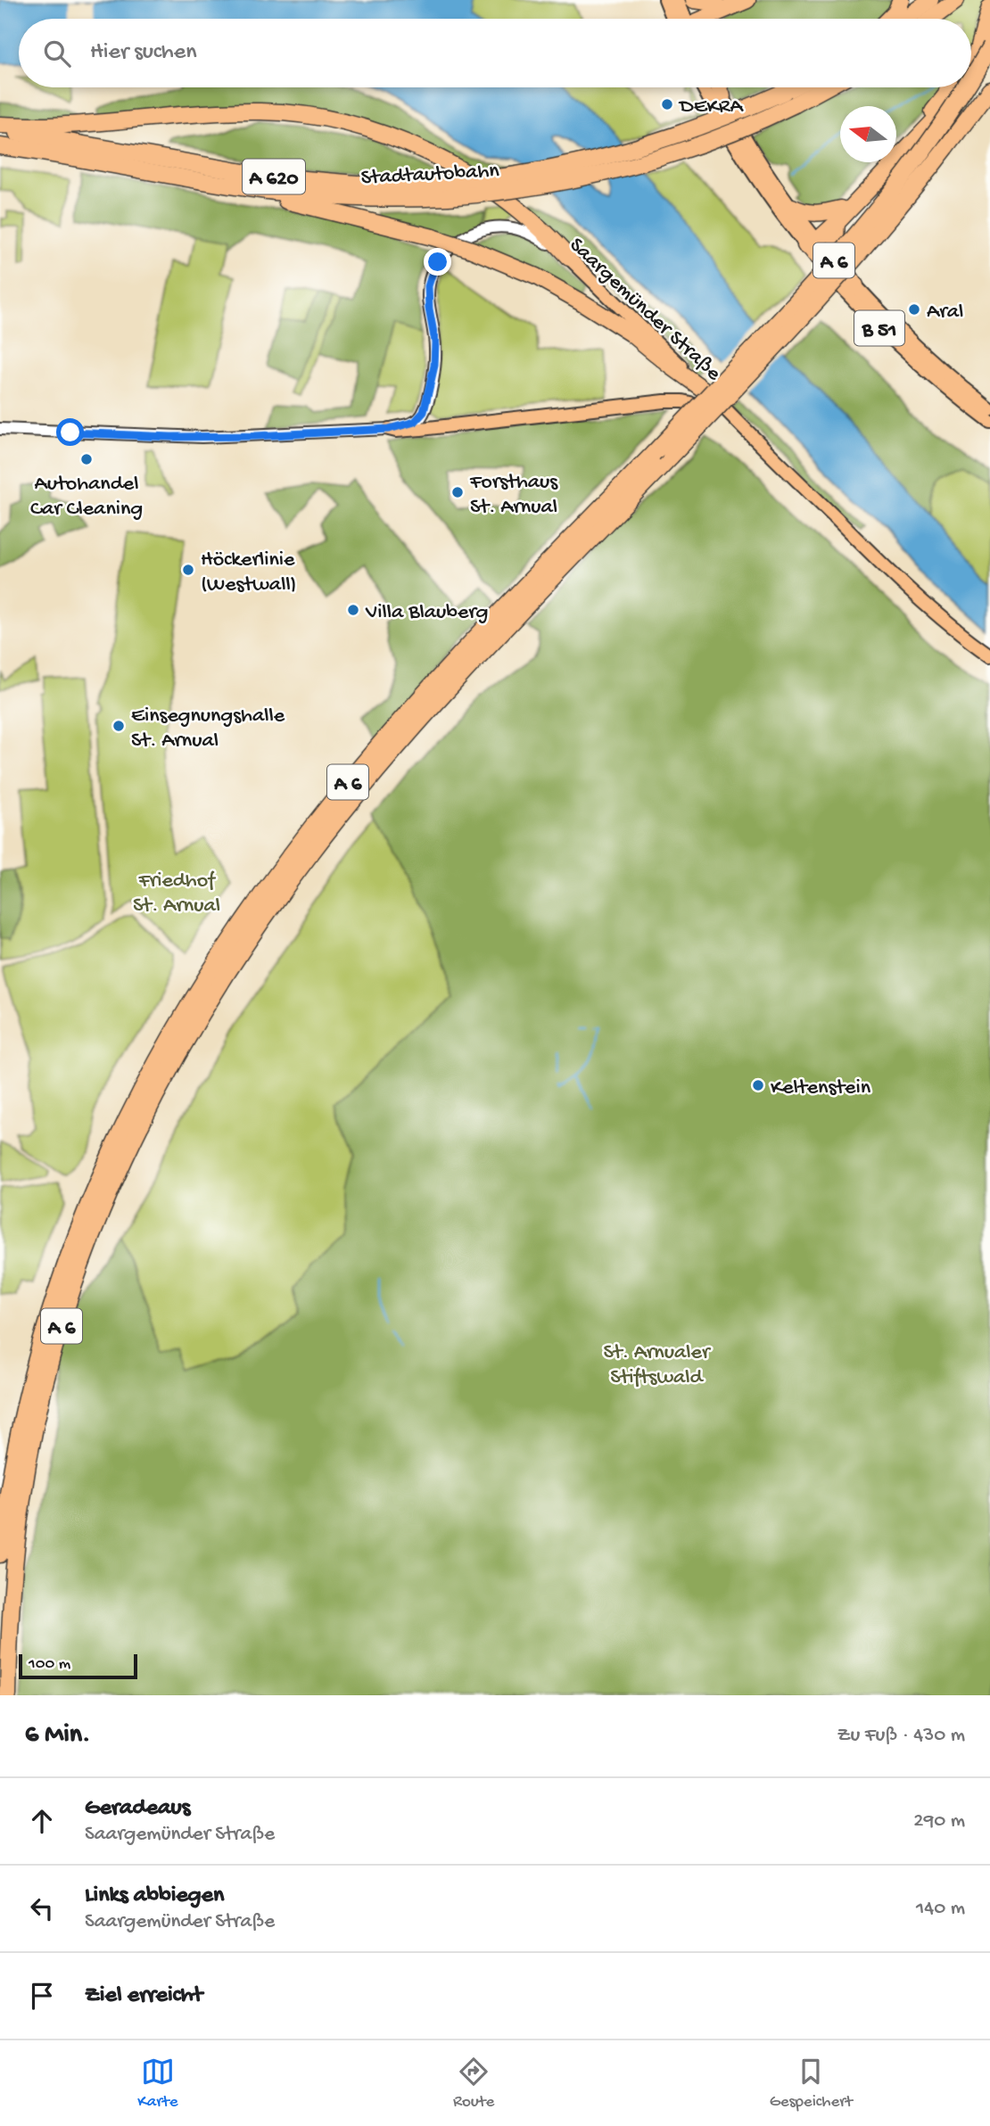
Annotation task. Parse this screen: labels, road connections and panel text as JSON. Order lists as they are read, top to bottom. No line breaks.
{"streets":{"highway":["Stadtautobahn","A 620","A 6"],"main road":["Saargemünder Straße","B 51"]},"parks":["Friedhof St. Arnual","St. Arnualer Stiftswald"],"places":["DEKRA","Aral","Autohandel Car Cleaning","Forsthaus St. Arnual","Höckerlinie (Westwall)","Villa Blauberg","Einsegnungshalle St. Arnual","Keltenstein"],"scale_bar":"100 m","north":"left","page":{"search":"Hier suchen","scale":"100 m","heading":["6 Min.","Zu Fuß · 430 m"],"list":[["Geradeaus","Saargemünder Straße","290 m"],["Links abbiegen","Saargemünder Straße","140 m"],"Ziel erreicht"],"nav":["Karte","Route","Gespeichert"]}}
